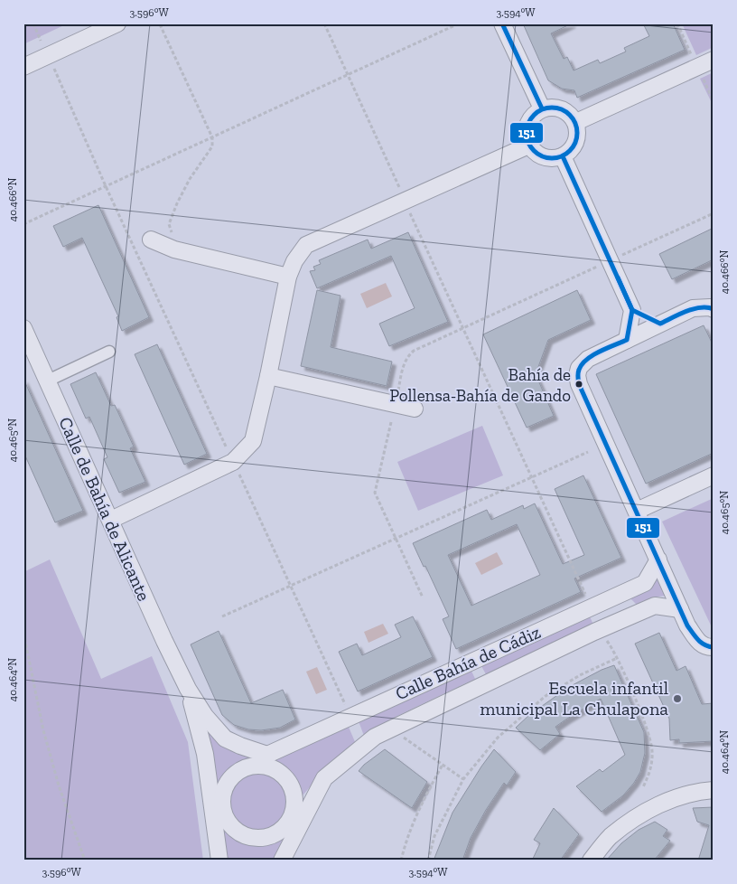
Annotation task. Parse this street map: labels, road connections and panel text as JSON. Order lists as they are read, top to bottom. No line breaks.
{"streets":{"street":["Calle de Bahía de Alicante","Calle Bahía de Cádiz"]},"crossings":[["Calle de Bahía de Alicante","Calle Bahía de Cádiz"]],"places":["Bahía de Pollensa-Bahía de Gando","Escuela infantil municipal La Chulapona"],"lines":["transit line 151"],"coordinates":["3.596°W","3.594°W","40.466°N","40.465°N","40.464°N"]}
